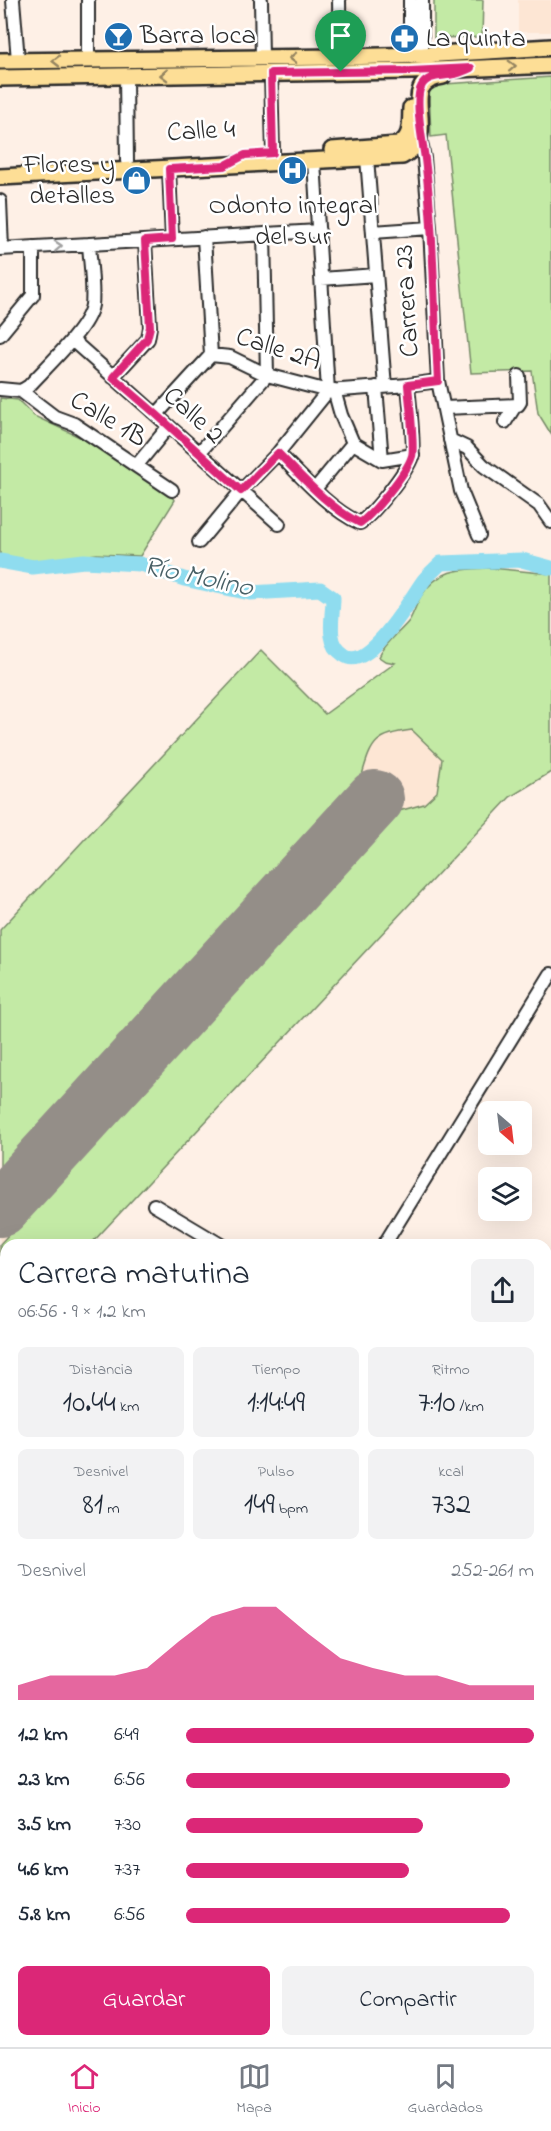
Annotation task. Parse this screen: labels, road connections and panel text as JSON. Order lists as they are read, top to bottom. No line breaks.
{"streets":{"main road":["Calle 4","Carrera 23"],"street":["Calle 2A","Calle 2","Calle 1B"]},"crossings":[["Carrera 23","Calle 2A"]],"water":["Río Molino"],"places":{"bar":["Barra loca"],"pharmacy":["La quinta"],"hospital":["Odonto integral del sur"],"shop":["Flores y detalles"]},"north":"bottom right","page":{"heading":["Carrera matutina","06:56 · 9 × 1.2 km"],"stats":[["Distancia","10.44 km"],["Tiempo","1:14:49"],["Ritmo","7:10 /km"],["Desnivel","81 m"],["Pulso","149 bpm"],["kcal","732"]],"chart":["Desnivel","252–261 m"],"list":[{"name":"1.2 km","note":"6:49"},{"name":"2.3 km","note":"6:56"},{"name":"3.5 km","note":"7:30"},{"name":"4.6 km","note":"7:37"},{"name":"5.8 km","note":"6:56"}],"buttons":["Guardar","Compartir"],"tabs":["Inicio","Mapa","Guardados"]}}
